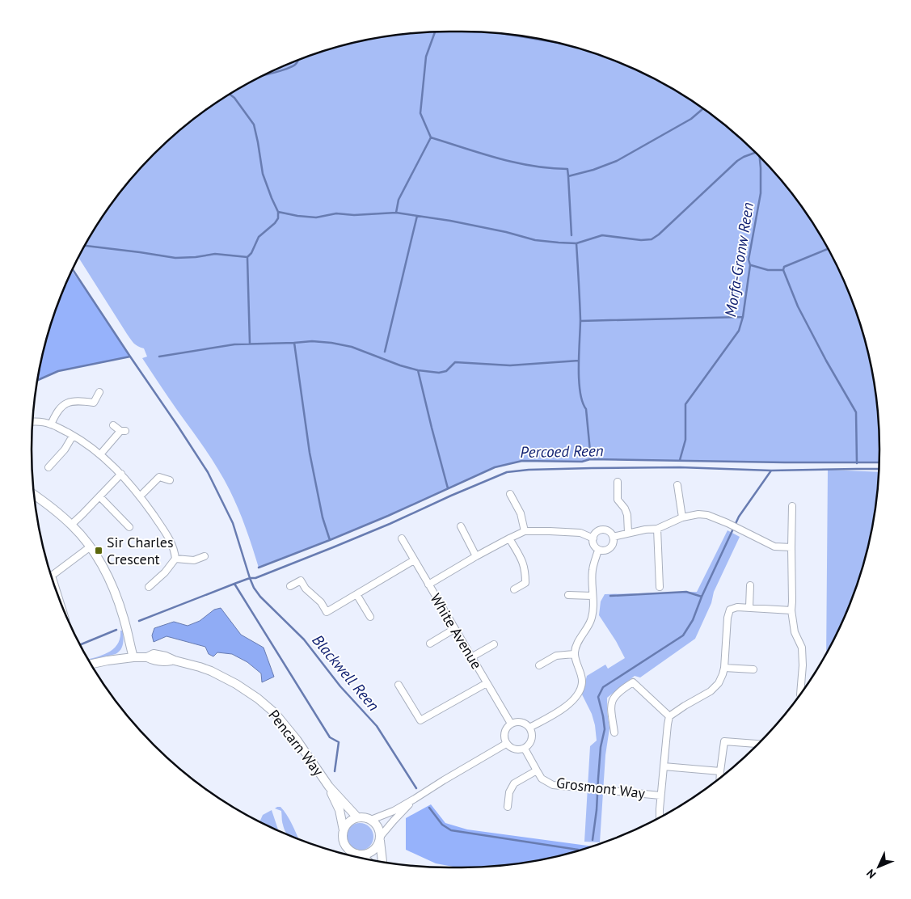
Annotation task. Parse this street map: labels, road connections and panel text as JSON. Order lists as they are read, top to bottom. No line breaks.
{"streets":{"street":["White Avenue","Pencarn Way","Grosmont Way"]},"crossings":[["White Avenue","Grosmont Way"]],"water":["Morfa-Gronw Reen","Percoed Reen","Blackwell Reen"],"places":{"transit":["Sir Charles Crescent"]},"north":"bottom left"}
